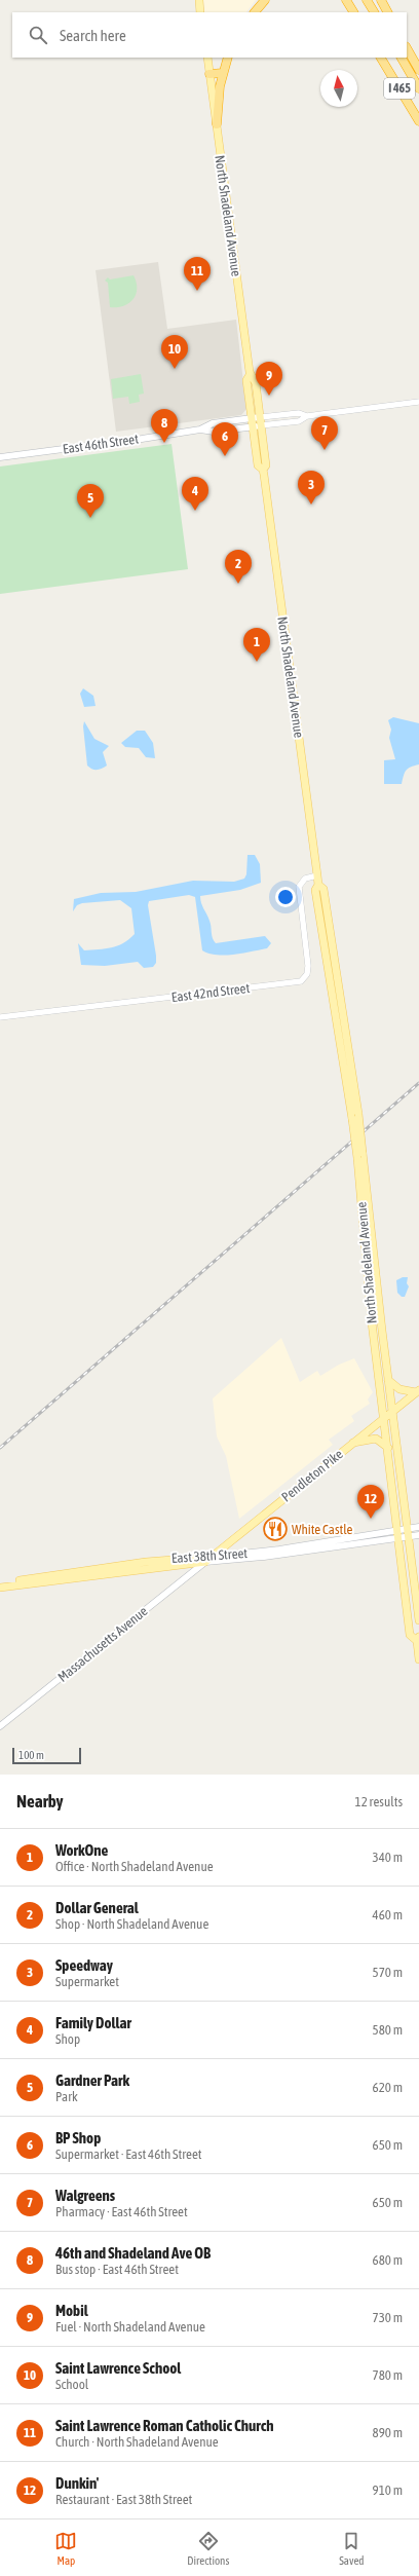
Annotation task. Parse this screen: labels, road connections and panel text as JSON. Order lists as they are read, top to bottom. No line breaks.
{"streets":{"highway":["I 465"],"main road":["North Shadeland Avenue","East 46th Street","Pendleton Pike","East 38th Street","Massachusetts Avenue"],"street":["East 42nd Street"]},"crossings":[["North Shadeland Avenue","East 46th Street"],["North Shadeland Avenue","East 42nd Street"],["North Shadeland Avenue","Pendleton Pike"],["North Shadeland Avenue","East 38th Street"],["Pendleton Pike","East 38th Street"],["Pendleton Pike","Massachusetts Avenue"],["East 38th Street","Massachusetts Avenue"]],"places":{"restaurant":["White Castle"]},"scale_bar":"100 m","north":"top","page":{"search":"Search here","pins":["11","10","9","8","7","6","3","4","5","2","1","12"],"scale":"100 m","heading":["Nearby","12 results"],"list":[{"mark":"1","name":"WorkOne","note":"Office · North Shadeland Avenue","value":"340 m"},{"mark":"2","name":"Dollar General","note":"Shop · North Shadeland Avenue","value":"460 m"},{"mark":"3","name":"Speedway","note":"Supermarket","value":"570 m"},{"mark":"4","name":"Family Dollar","note":"Shop","value":"580 m"},{"mark":"5","name":"Gardner Park","note":"Park","value":"620 m"},{"mark":"6","name":"BP Shop","note":"Supermarket · East 46th Street","value":"650 m"},{"mark":"7","name":"Walgreens","note":"Pharmacy · East 46th Street","value":"650 m"},{"mark":"8","name":"46th and Shadeland Ave OB","note":"Bus stop · East 46th Street","value":"680 m"},{"mark":"9","name":"Mobil","note":"Fuel · North Shadeland Avenue","value":"730 m"},{"mark":"10","name":"Saint Lawrence School","note":"School","value":"780 m"},{"mark":"11","name":"Saint Lawrence Roman Catholic Church","note":"Church · North Shadeland Avenue","value":"890 m"},{"mark":"12","name":"Dunkin'","note":"Restaurant · East 38th Street","value":"910 m"}],"nav":["Map","Directions","Saved"]}}
